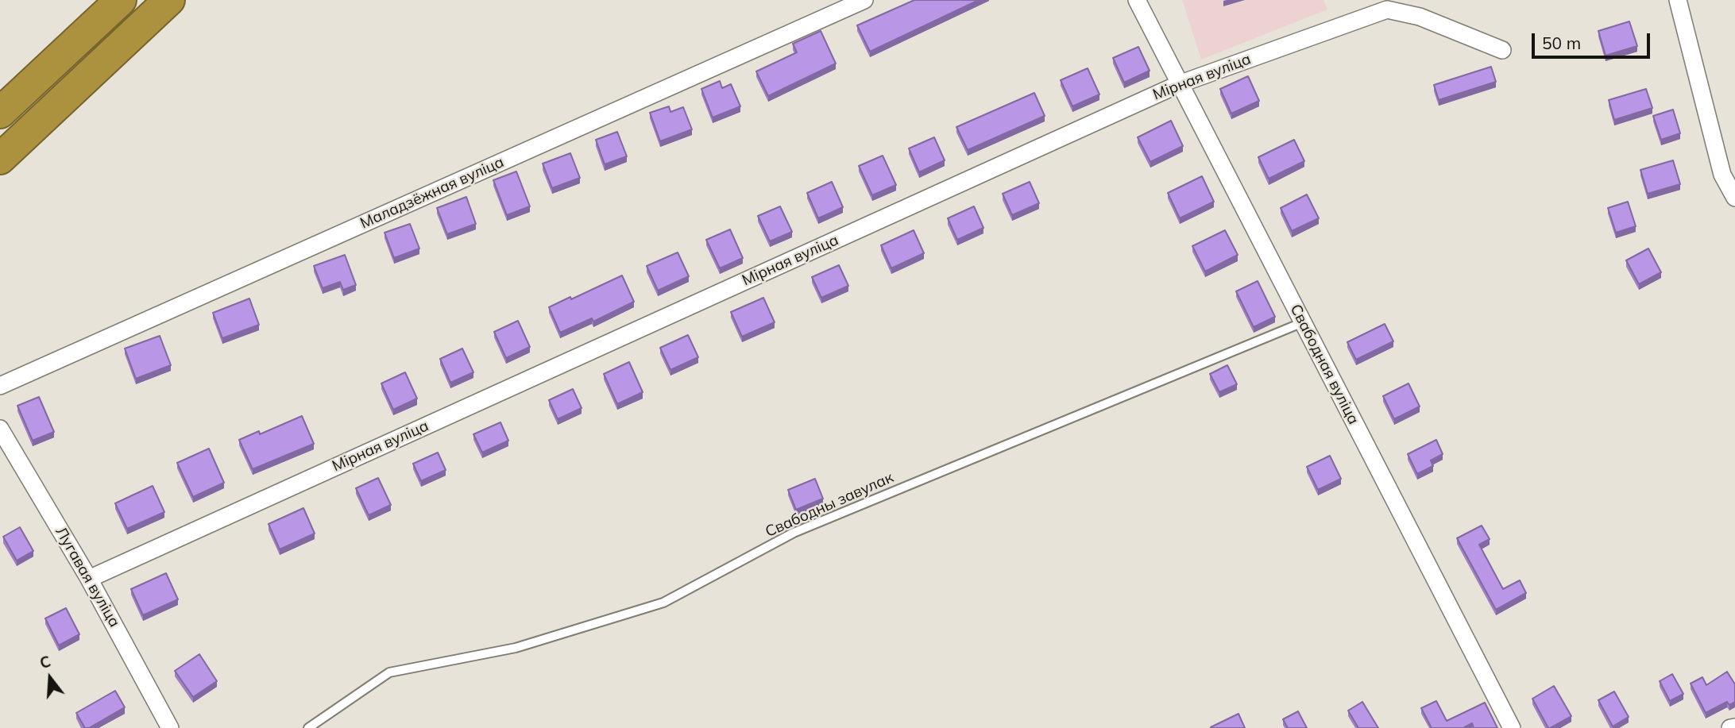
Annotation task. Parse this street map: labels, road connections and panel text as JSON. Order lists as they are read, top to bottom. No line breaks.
{"streets":{"street":["Мірная вуліца","Маладзёжная вуліца","Свабодная вуліца","Лугавая вуліца"],"lane":["Свабодны завулак"]},"crossings":[["Мірная вуліца","Свабодная вуліца"],["Мірная вуліца","Лугавая вуліца"],["Свабодная вуліца","Свабодны завулак"]],"scale_bar":"50 m","north":"top"}
